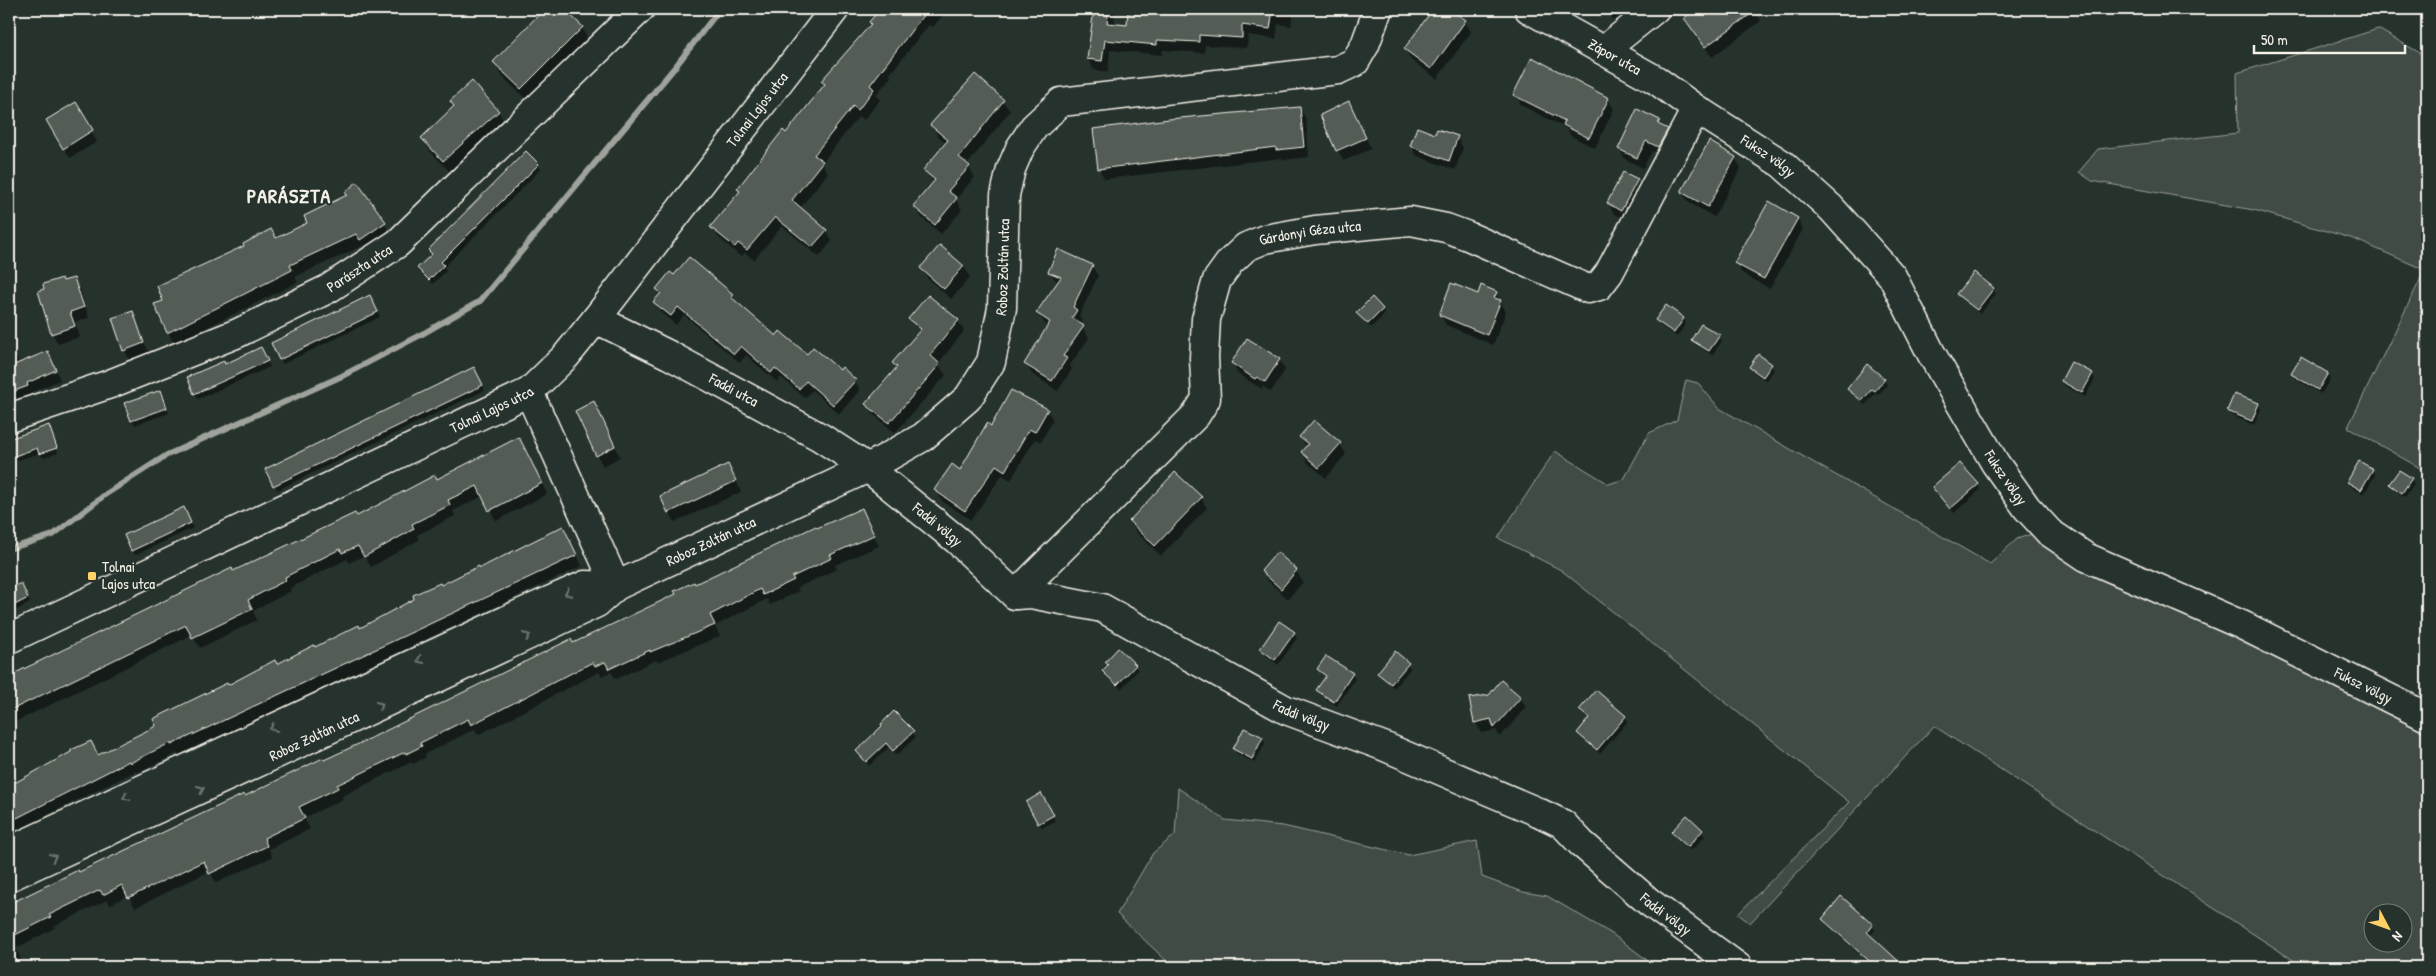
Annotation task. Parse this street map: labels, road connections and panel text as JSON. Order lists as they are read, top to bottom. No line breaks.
{"streets":{"street":["Zápor utca","Tolnai Lajos utca","Fuksz völgy","Gárdonyi Géza utca","Roboz Zoltán utca","Parászta utca","Faddi utca","Faddi völgy"]},"crossings":[["Zápor utca","Fuksz völgy"],["Zápor utca","Gárdonyi Géza utca"],["Tolnai Lajos utca","Faddi utca"],["Fuksz völgy","Gárdonyi Géza utca"],["Gárdonyi Géza utca","Faddi völgy"],["Roboz Zoltán utca","Faddi utca"],["Roboz Zoltán utca","Faddi völgy"],["Faddi utca","Faddi völgy"]],"districts":["PARÁSZTA"],"places":{"transit":["Tolnai Lajos utca"]},"scale_bar":"50 m","north":"bottom right"}
